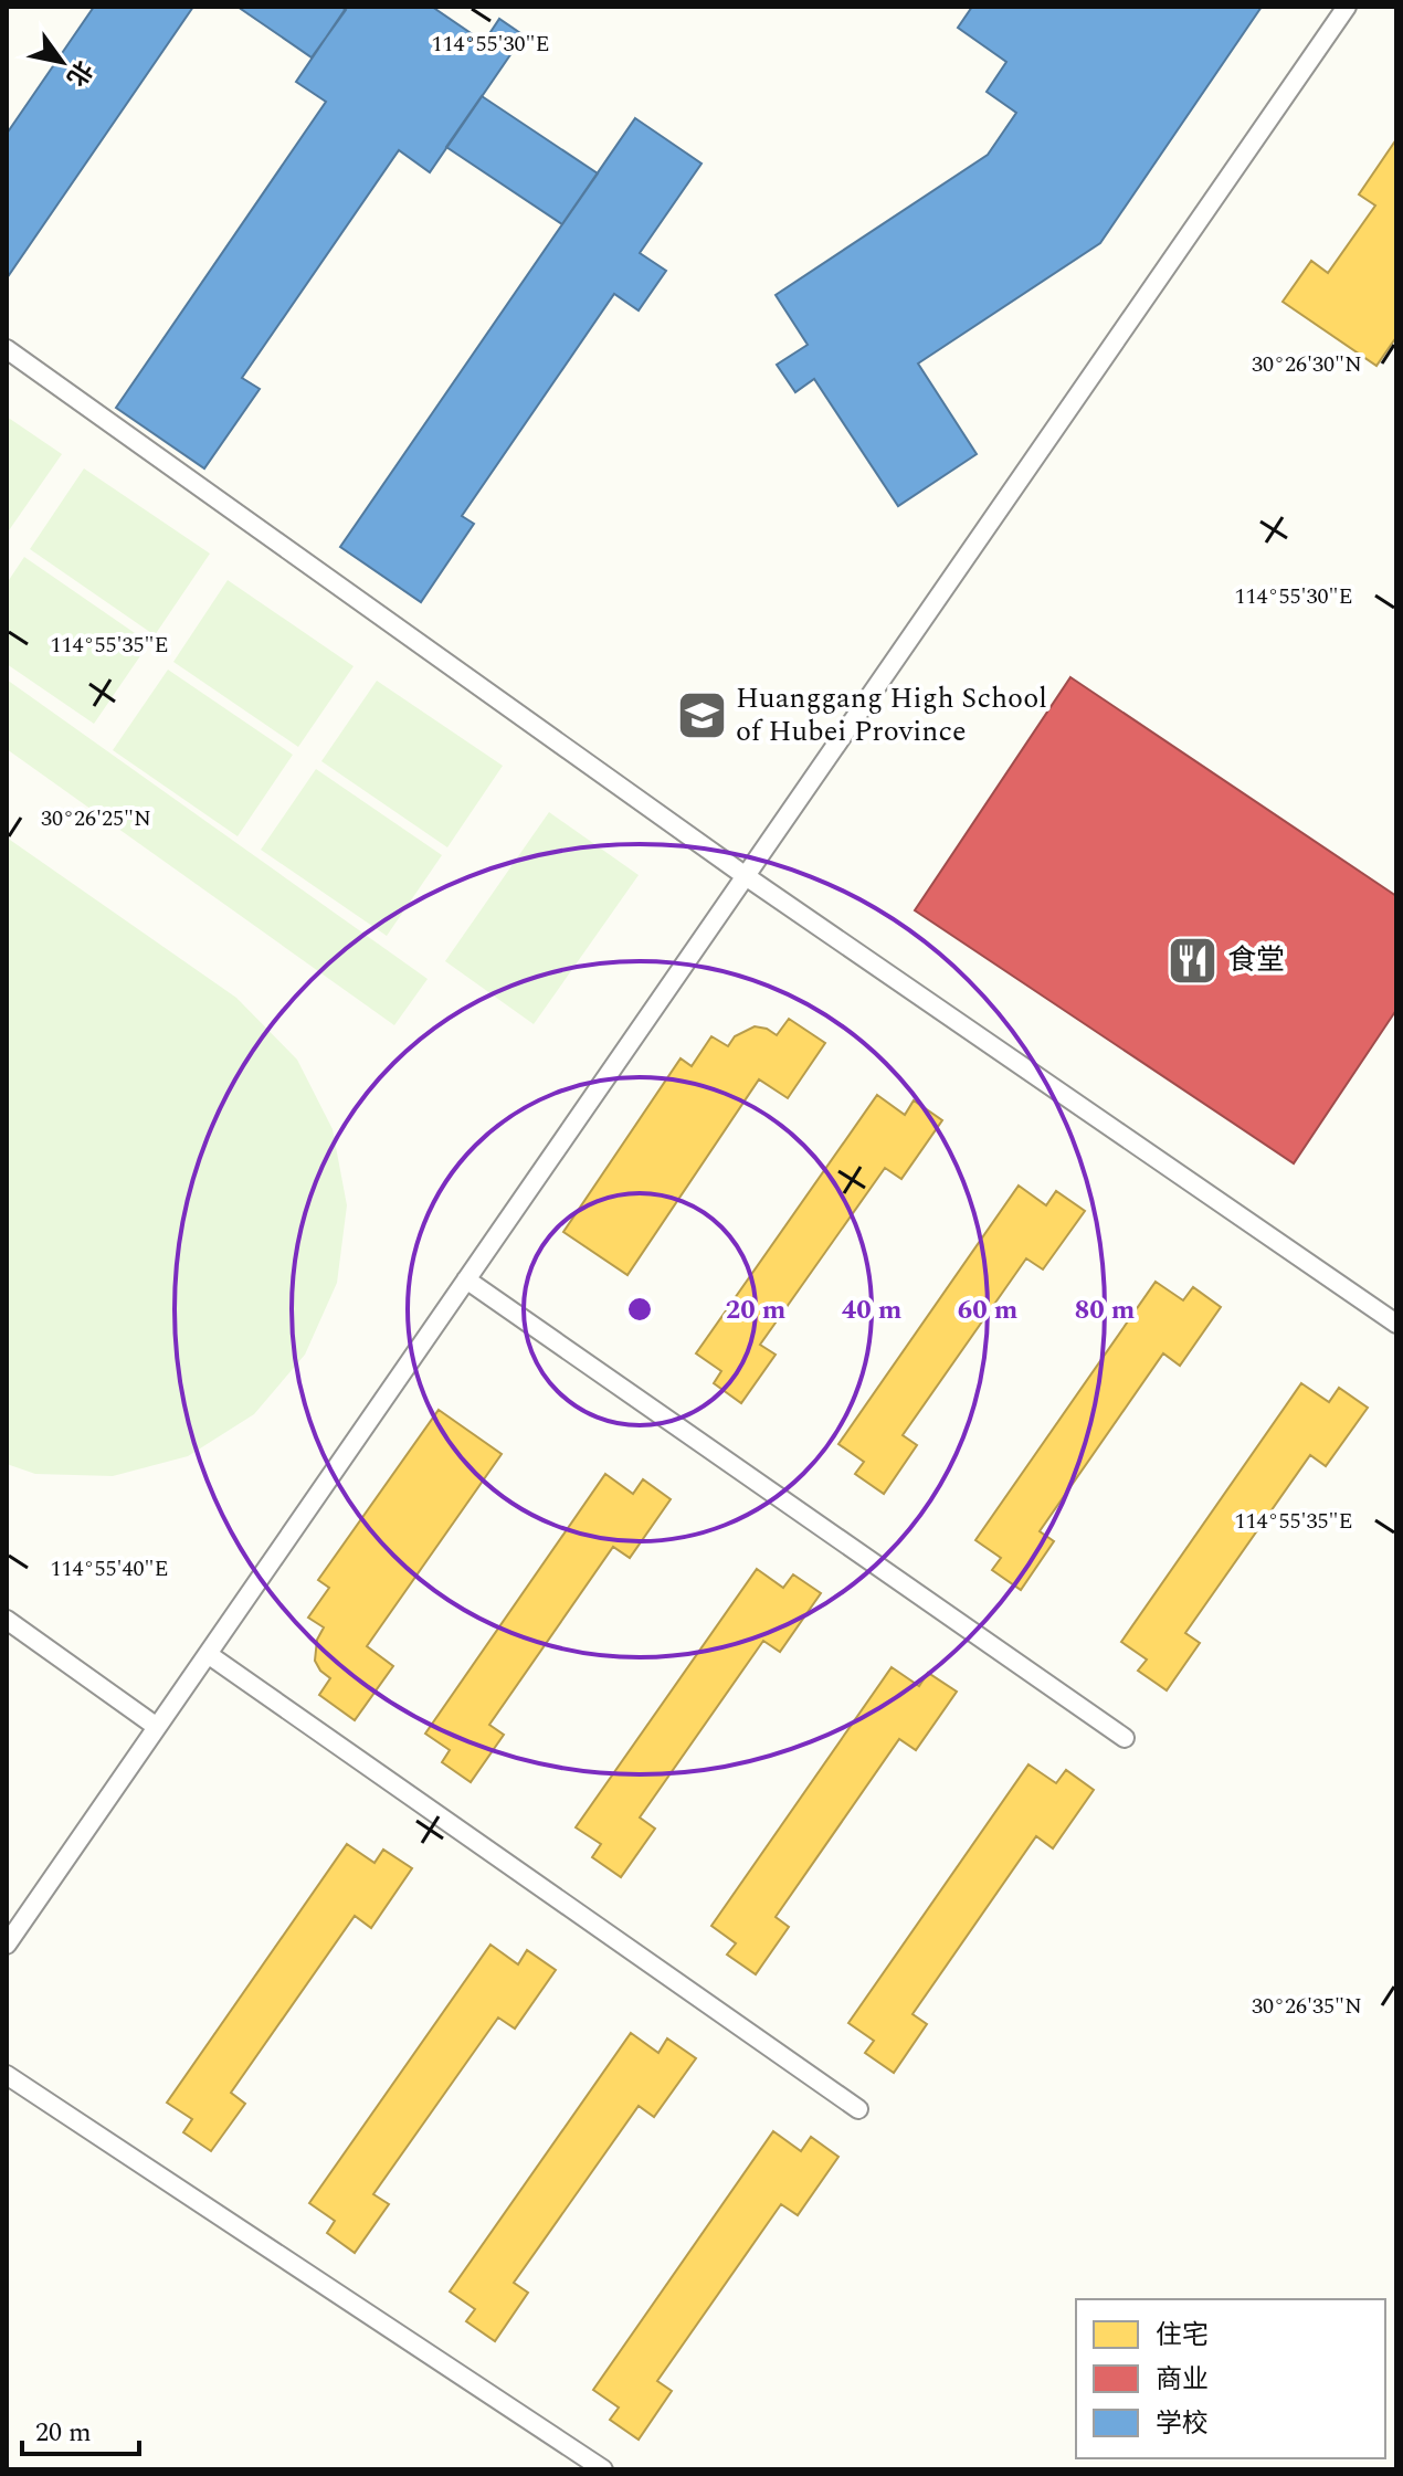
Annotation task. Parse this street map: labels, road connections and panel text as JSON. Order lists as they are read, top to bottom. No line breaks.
{"places":{"school or university":["Huanggang High School of Hubei Province"],"restaurant":["食堂"]},"legend":["住宅","商业","学校"],"scale_bar":"20 m","north":"bottom right","coordinates":["114°55'30\"E","30°26'30\"N","114°55'35\"E","30°26'25\"N","114°55'40\"E","30°26'35\"N"],"rings":["20 m","40 m","60 m","80 m"]}
